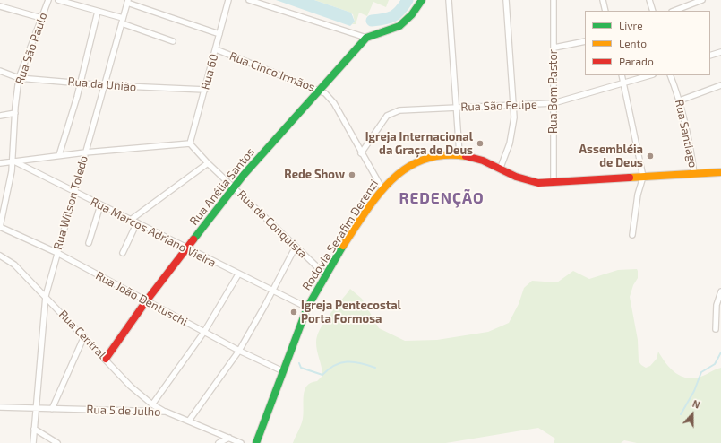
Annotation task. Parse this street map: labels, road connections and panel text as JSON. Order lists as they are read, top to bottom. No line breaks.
{"streets":{"main road":["Rua Anélia Santos","Rodovia Serafim Derenzi"],"street":["Rua São Paulo","Rua 60","Rua Cinco Irmãos","Rua da União","Rua Bom Pastor","Rua São Felipe","Rua Santiago","Rua Wilson Toledo","Rua da Conquista","Rua Marcos Adriano Vieira","Rua João Dentuschi","Rua Central","Rua 5 de Julho"]},"crossings":[["Rua São Paulo","Rua da União"],["Rua São Paulo","Rua Marcos Adriano Vieira"],["Rua São Paulo","Rua João Dentuschi"],["Rua 60","Rua Cinco Irmãos"],["Rua 60","Rua da União"],["Rua 60","Rua da Conquista"],["Rua Cinco Irmãos","Rua São Felipe"],["Rua Cinco Irmãos","Rua Anélia Santos"],["Rua Cinco Irmãos","Rodovia Serafim Derenzi"],["Rua da União","Rua Wilson Toledo"],["Rua Bom Pastor","Rua São Felipe"],["Rua Bom Pastor","Rodovia Serafim Derenzi"],["Rua Santiago","Rodovia Serafim Derenzi"],["Rua Anélia Santos","Rua da Conquista"],["Rua Anélia Santos","Rua Marcos Adriano Vieira"],["Rua Anélia Santos","Rua João Dentuschi"],["Rua Anélia Santos","Rua Central"],["Rua Wilson Toledo","Rua Marcos Adriano Vieira"],["Rua Wilson Toledo","Rua João Dentuschi"],["Rua Wilson Toledo","Rua Central"],["Rua Wilson Toledo","Rua 5 de Julho"],["Rua da Conquista","Rodovia Serafim Derenzi"],["Rua Marcos Adriano Vieira","Rodovia Serafim Derenzi"],["Rodovia Serafim Derenzi","Rua João Dentuschi"],["Rua Central","Rua 5 de Julho"]],"districts":["REDENÇÃO"],"places":["Igreja Internacional da Graça de Deus","Assembléia de Deus","Rede Show","Igreja Pentecostal Porta Formosa"],"legend":["Livre","Lento","Parado"],"north":"top"}
